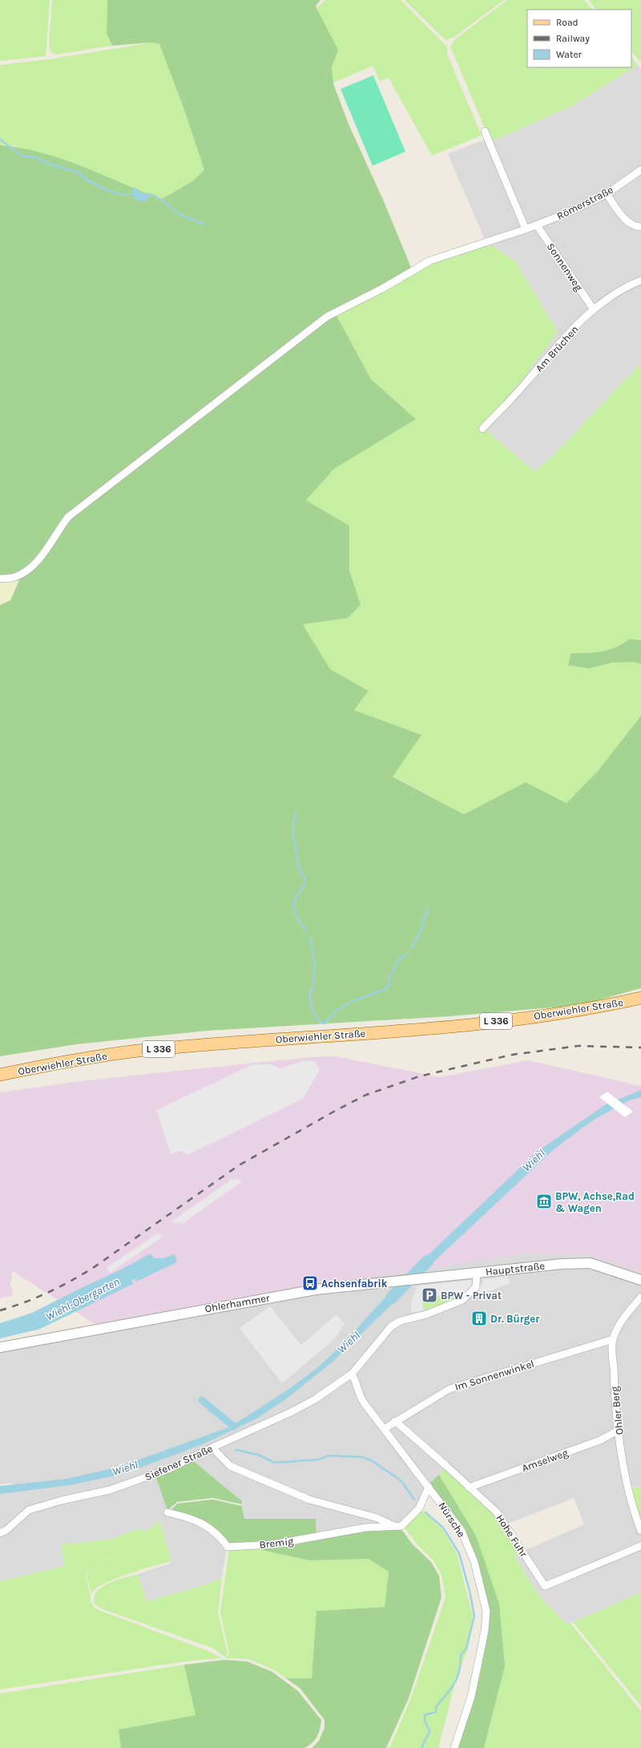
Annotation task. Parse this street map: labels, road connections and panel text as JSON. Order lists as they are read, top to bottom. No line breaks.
{"streets":{"main road":["Oberwiehler Straße","L 336"],"street":["Römerstraße","Sonnenweg","Am Brüchen","Hauptstraße","Ohlerhammer","Im Sonnenwinkel","Ohler Berg","Amselweg","Siefener Straße","Nürsche","Hohe Fuhr","Bremig"]},"crossings":[["Römerstraße","Sonnenweg"],["Sonnenweg","Am Brüchen"],["Hauptstraße","Ohlerhammer"],["Hauptstraße","Siefener Straße"],["Hauptstraße","Nürsche"],["Im Sonnenwinkel","Ohler Berg"],["Im Sonnenwinkel","Nürsche"],["Im Sonnenwinkel","Hohe Fuhr"],["Ohler Berg","Amselweg"],["Amselweg","Hohe Fuhr"],["Siefener Straße","Nürsche"],["Nürsche","Bremig"]],"water":["Wiehl","Wiehl-Obergarten"],"places":{"museum":["BPW, Achse,Rad & Wagen"],"bus stop":["Achsenfabrik"],"parking":["BPW - Privat"],"building":["Dr. Bürger"]},"legend":["Road","Railway","Water"]}
